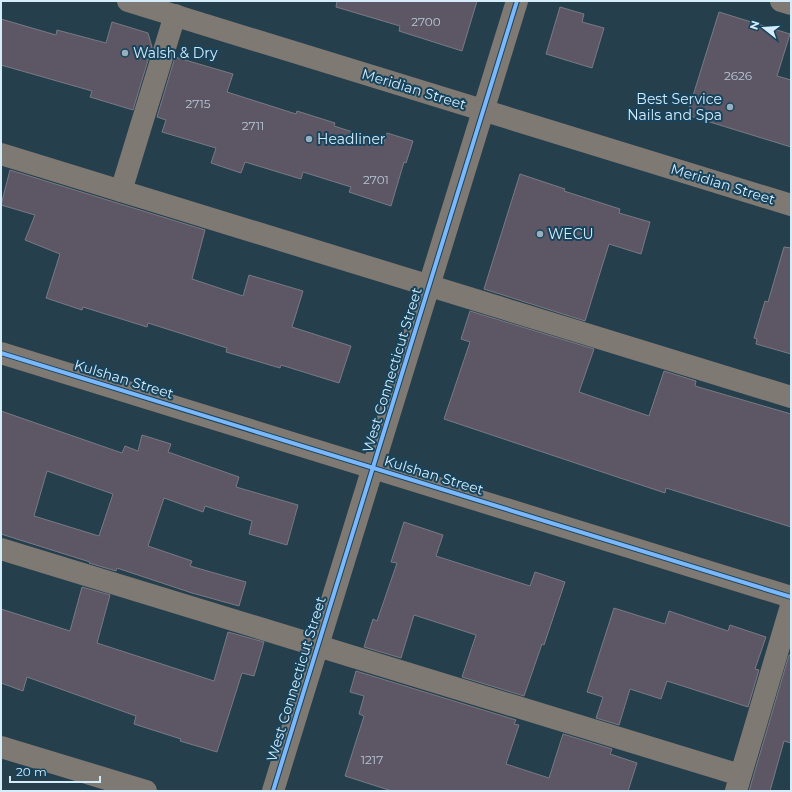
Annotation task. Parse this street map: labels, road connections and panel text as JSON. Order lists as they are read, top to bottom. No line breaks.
{"streets":{"street":["Meridian Street","West Connecticut Street","Kulshan Street"]},"crossings":[["Meridian Street","West Connecticut Street"],["West Connecticut Street","Kulshan Street"]],"places":["Walsh & Dry","Best Service Nails and Spa","Headliner","WECU"],"house_numbers":["2700","2626","2715","2711","2701","1217"],"scale_bar":"20 m","north":"left"}
